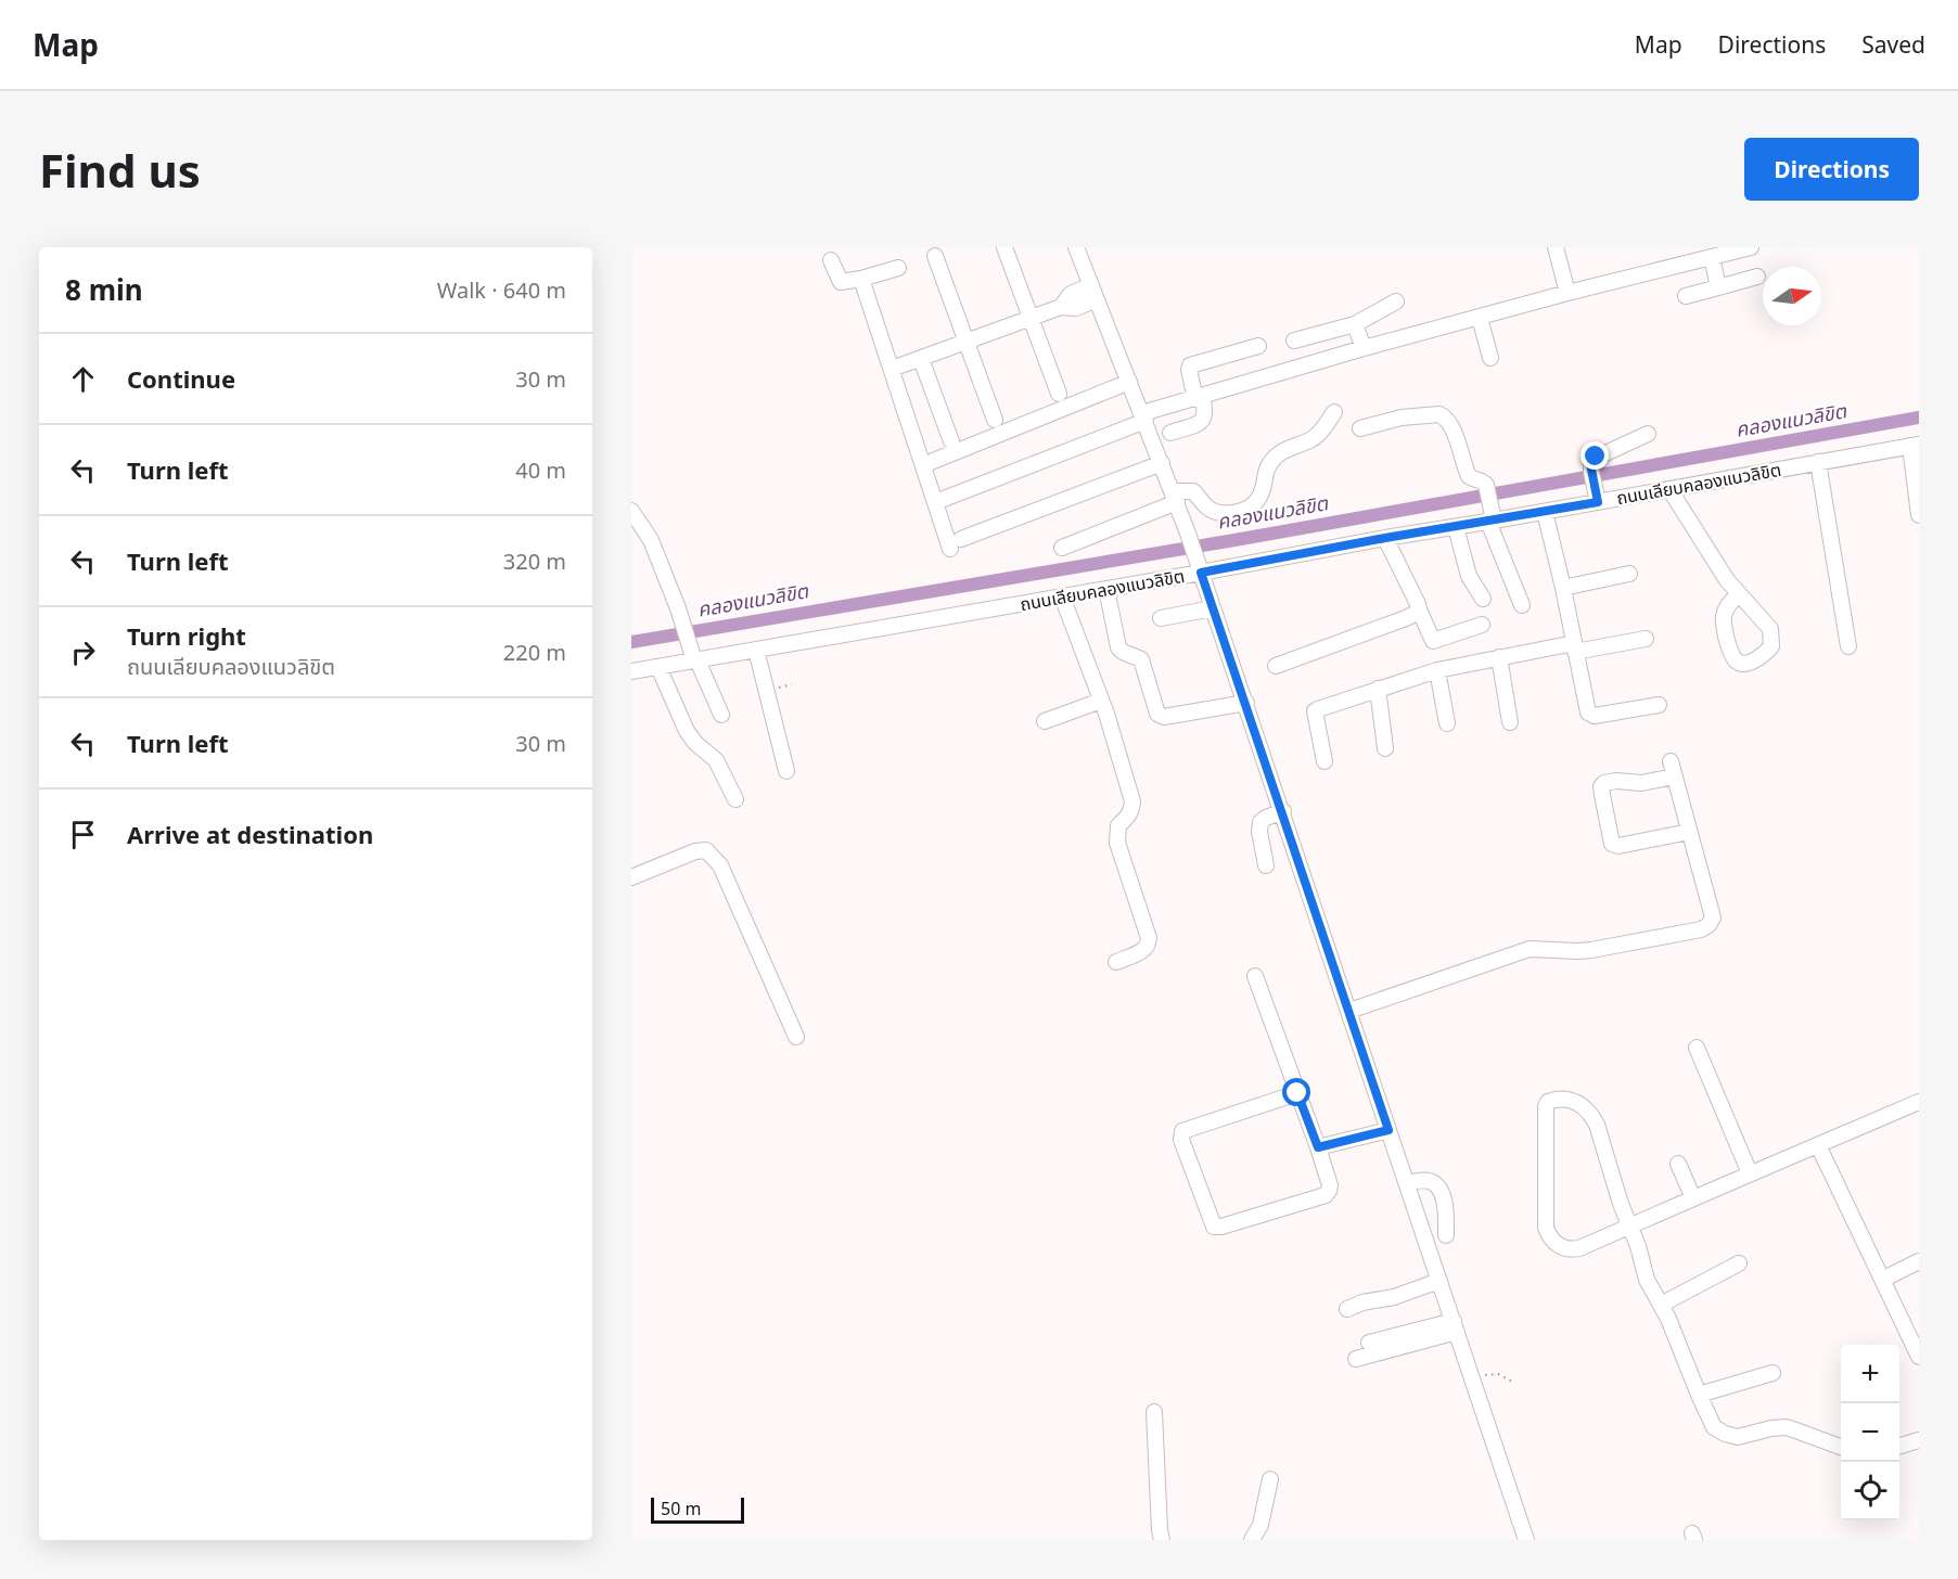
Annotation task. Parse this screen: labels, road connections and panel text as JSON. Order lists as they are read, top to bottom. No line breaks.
{"streets":{"street":["ถนนเลียบคลองแนวลิขิต"]},"water":["คลองแนวลิขิต"],"scale_bar":"50 m","north":"right","page":{"header":"Map","nav":["Map","Directions","Saved"],"buttons":"Directions","title":"Find us","heading":["8 min","Walk · 640 m"],"list":[["Continue","30 m"],["Turn left","40 m"],["Turn left","320 m"],["Turn right","ถนนเลียบคลองแนวลิขิต","220 m"],["Turn left","30 m"],"Arrive at destination"],"map_buttons":["+","−"],"scale":"50 m"}}
